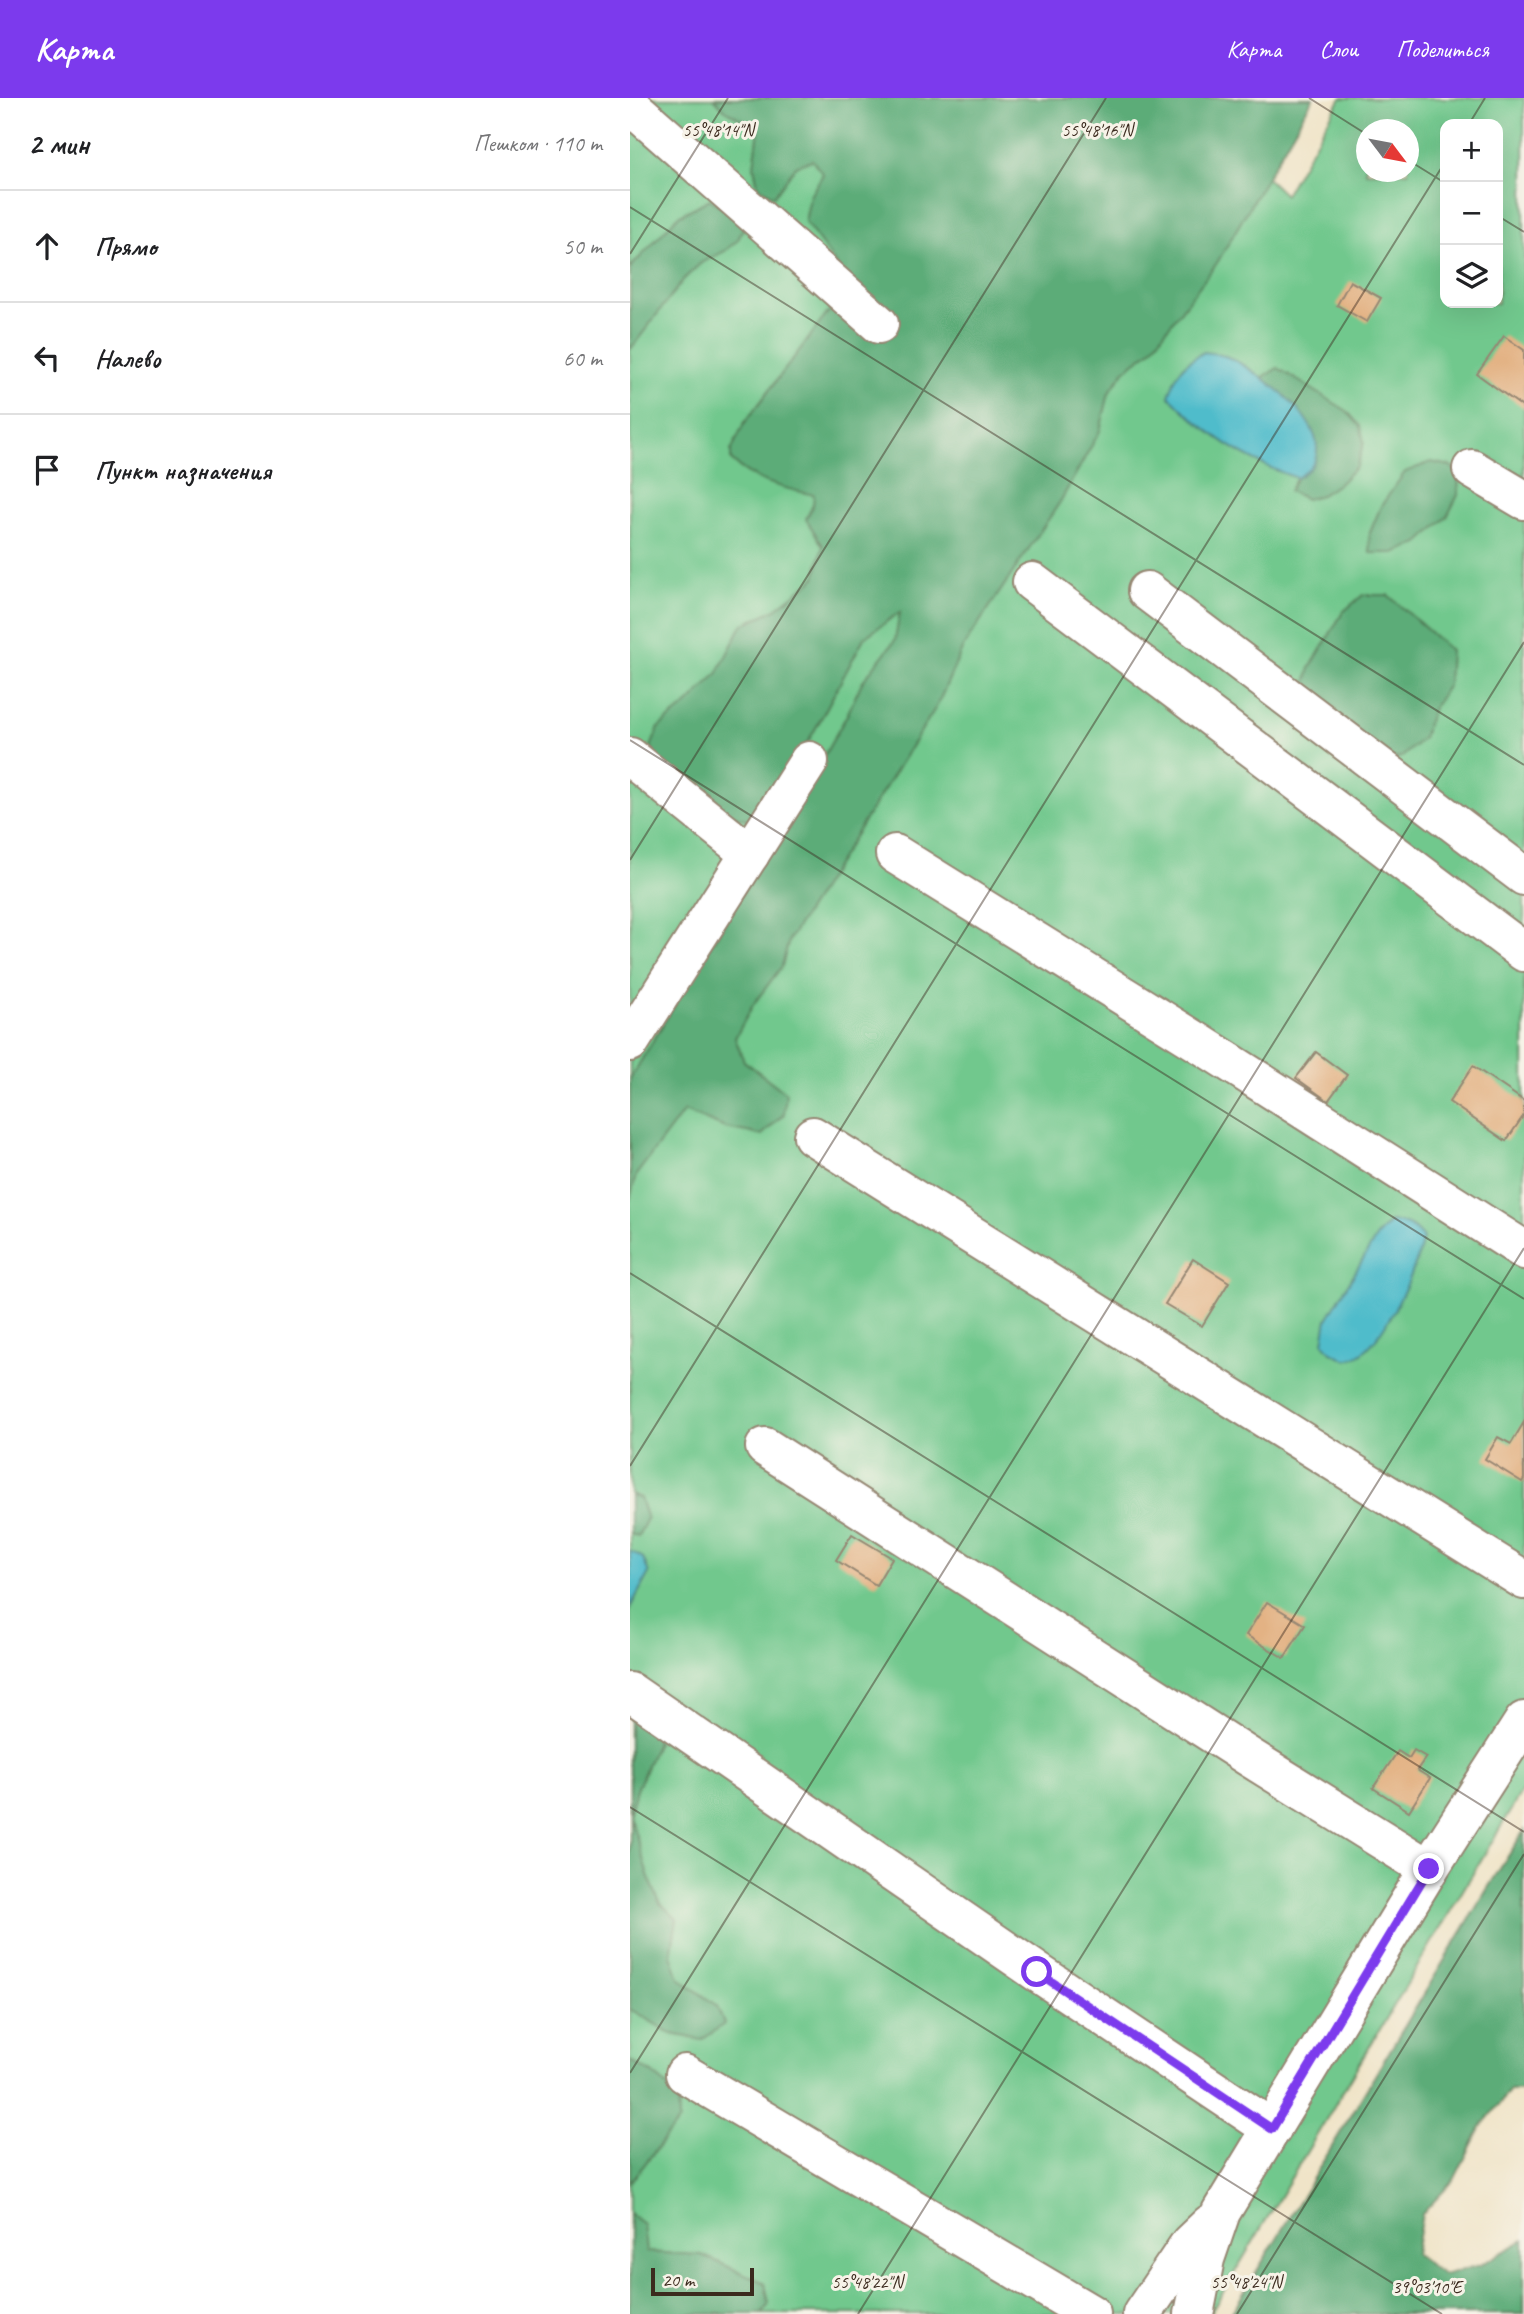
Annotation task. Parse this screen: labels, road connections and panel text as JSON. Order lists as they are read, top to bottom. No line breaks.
{"scale_bar":"20 m","north":"bottom right","page":{"header":"Карта","nav":["Карта","Слои","Поделиться"],"heading":["2 мин","Пешком · 110 m"],"map_buttons":["+","−"],"list":[["Прямо","50 m"],["Налево","60 m"],"Пункт назначения"],"scale":"20 m"},"coordinates":["55°48'14\"N","55°48'16\"N","55°48'22\"N","55°48'24\"N","39°03'10\"E"]}
